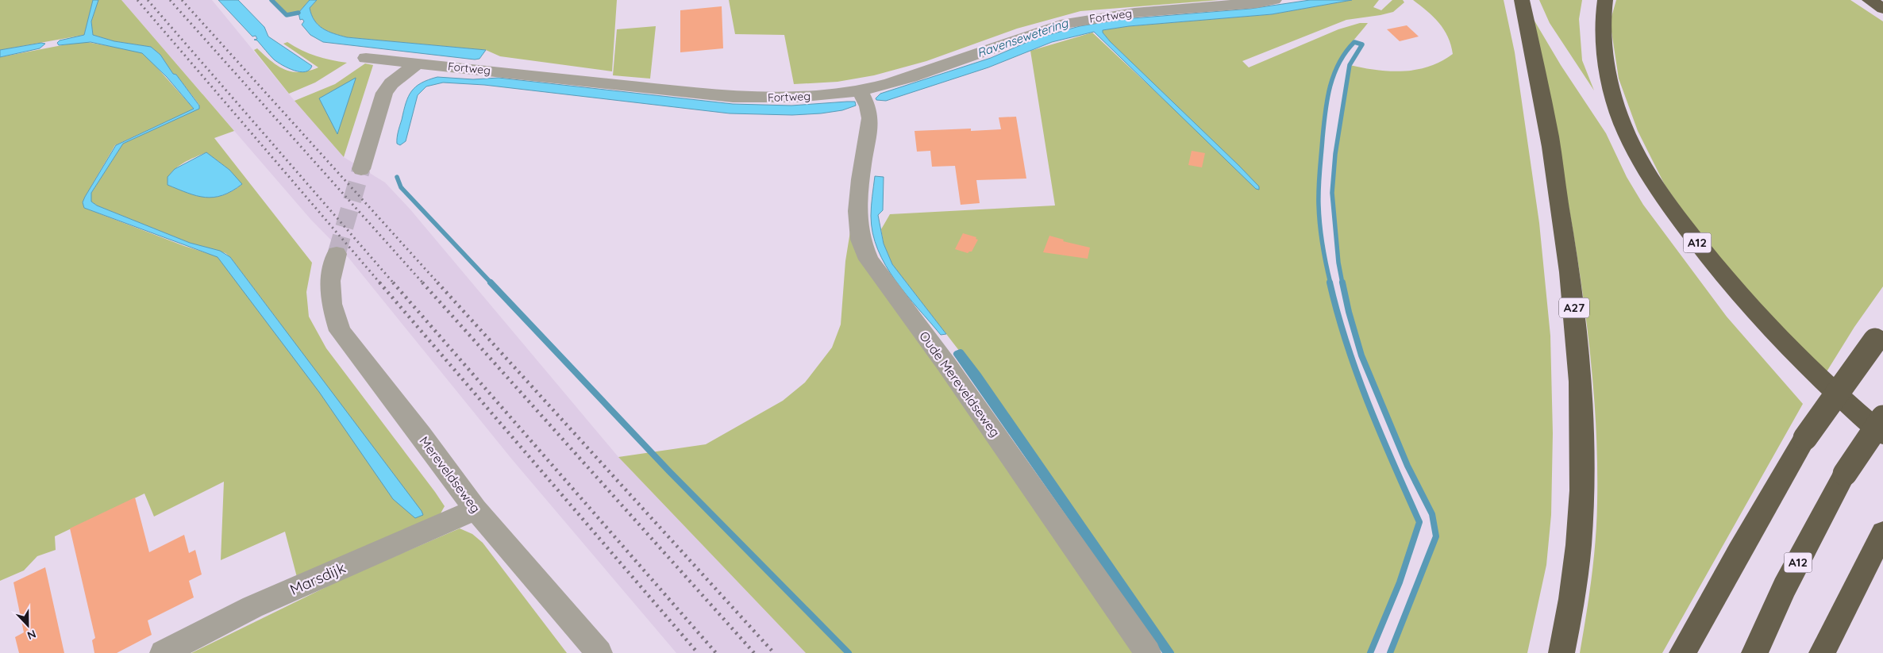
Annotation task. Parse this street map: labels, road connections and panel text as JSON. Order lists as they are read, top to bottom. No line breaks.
{"streets":{"highway":["A12","A27"],"street":["Fortweg","Oude Mereveldseweg","Mereveldseweg","Marsdijk"]},"crossings":[["Fortweg","Oude Mereveldseweg"],["Mereveldseweg","Marsdijk"]],"water":["Ravensewetering"],"north":"bottom"}
